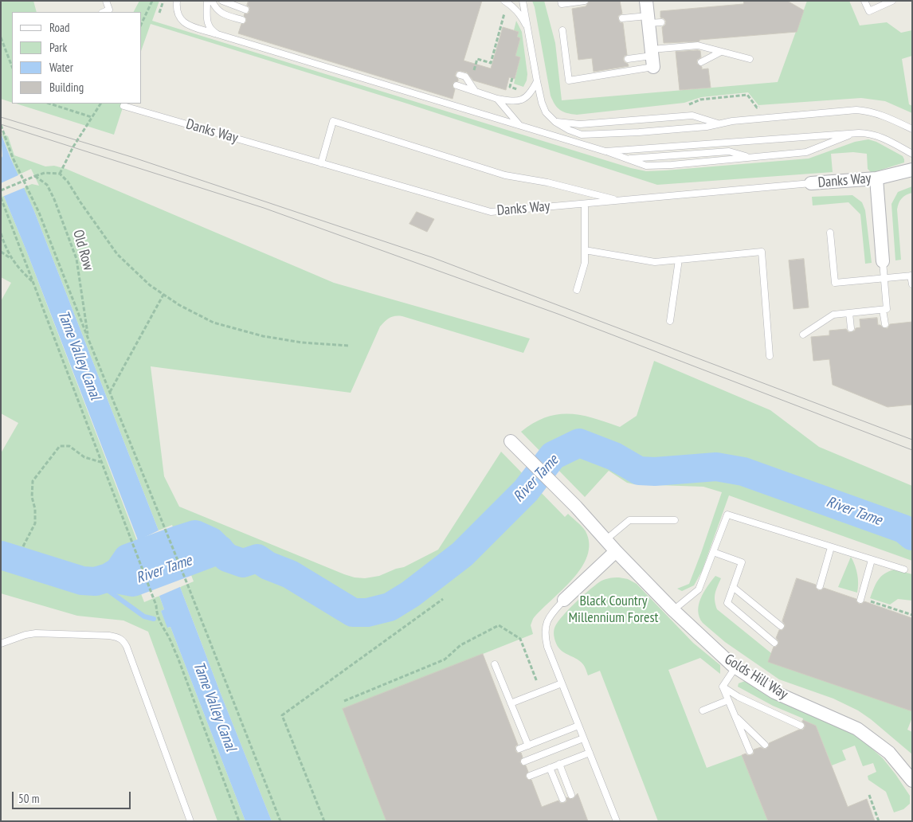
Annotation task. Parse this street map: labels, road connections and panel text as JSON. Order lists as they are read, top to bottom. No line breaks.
{"streets":{"street":["Danks Way","Golds Hill Way"],"path":["Old Row"]},"water":["Tame Valley Canal","River Tame"],"parks":["Black Country Millennium Forest"],"legend":["Road","Park","Water","Building"],"scale_bar":"50 m"}
